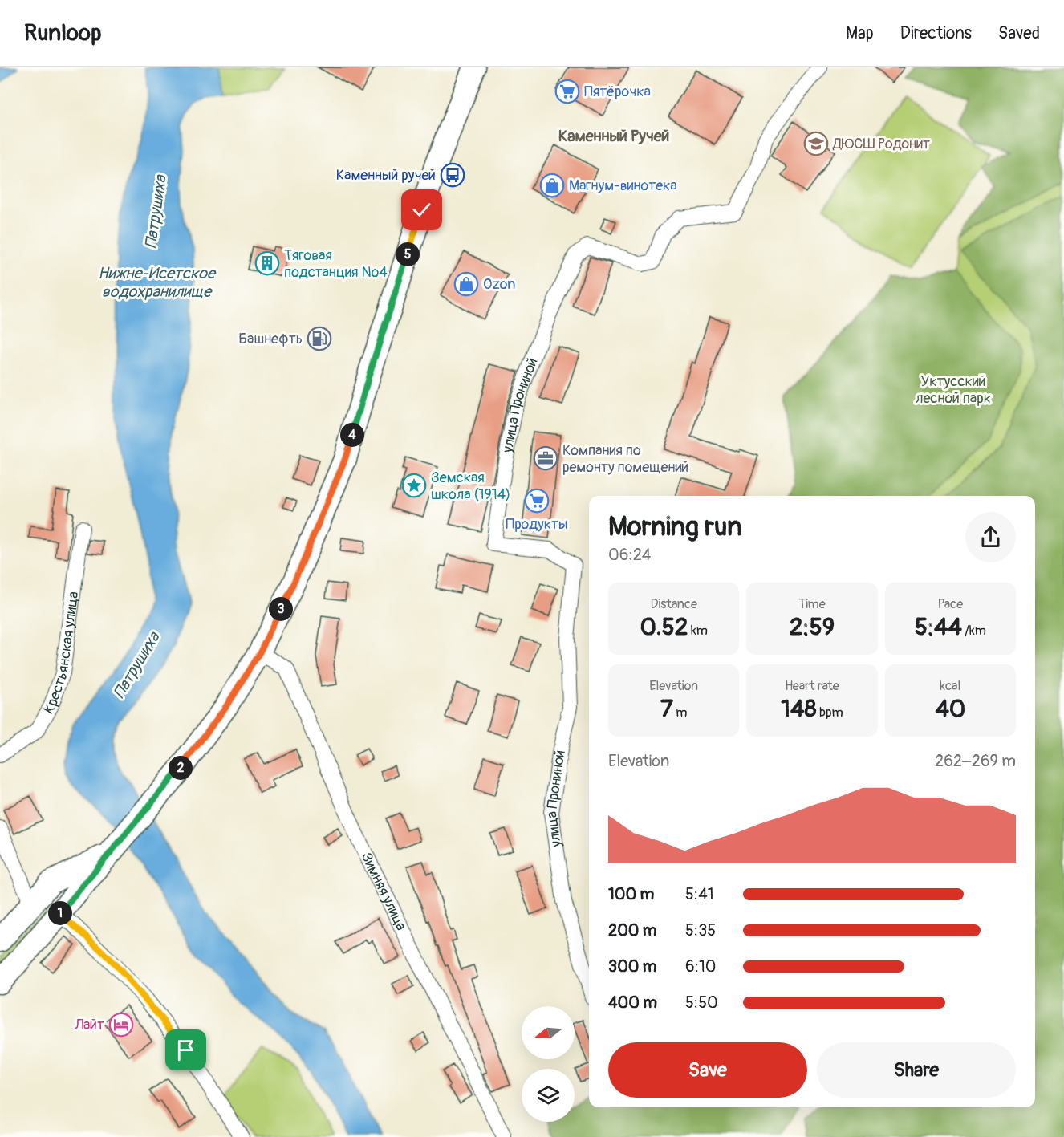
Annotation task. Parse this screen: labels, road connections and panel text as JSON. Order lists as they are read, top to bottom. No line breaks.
{"streets":{"street":["улица Прониной","Крестьянская улица","Зимняя улица"]},"districts":["Каменный Ручей"],"water":["Патрушиха","Нижне-Исетское водохранилище"],"parks":["Уктусский лесной парк"],"places":{"supermarket":["Пятёрочка","Продукты"],"school or university":["ДЮСШ Родонит"],"bus stop":["Каменный ручей"],"shop":["Магнум-винотека","Ozon"],"building":["Тяговая подстанция №4"],"fuel station":["Башнефть"],"office":["Компания по ремонту помещений"],"place":["Земская школа (1914)"],"hotel":["Лайт"]},"north":"left","page":{"header":"Runloop","nav":["Map","Directions","Saved"],"pins":["5","4","3","2","1"],"heading":["Morning run","06:24"],"stats":[["Distance","0.52 km"],["Time","2:59"],["Pace","5:44 /km"],["Elevation","7 m"],["Heart rate","148 bpm"],["kcal","40"]],"chart":["Elevation","262–269 m"],"list":[{"name":"100 m","note":"5:41"},{"name":"200 m","note":"5:35"},{"name":"300 m","note":"6:10"},{"name":"400 m","note":"5:50"}],"buttons":["Save","Share"]}}
